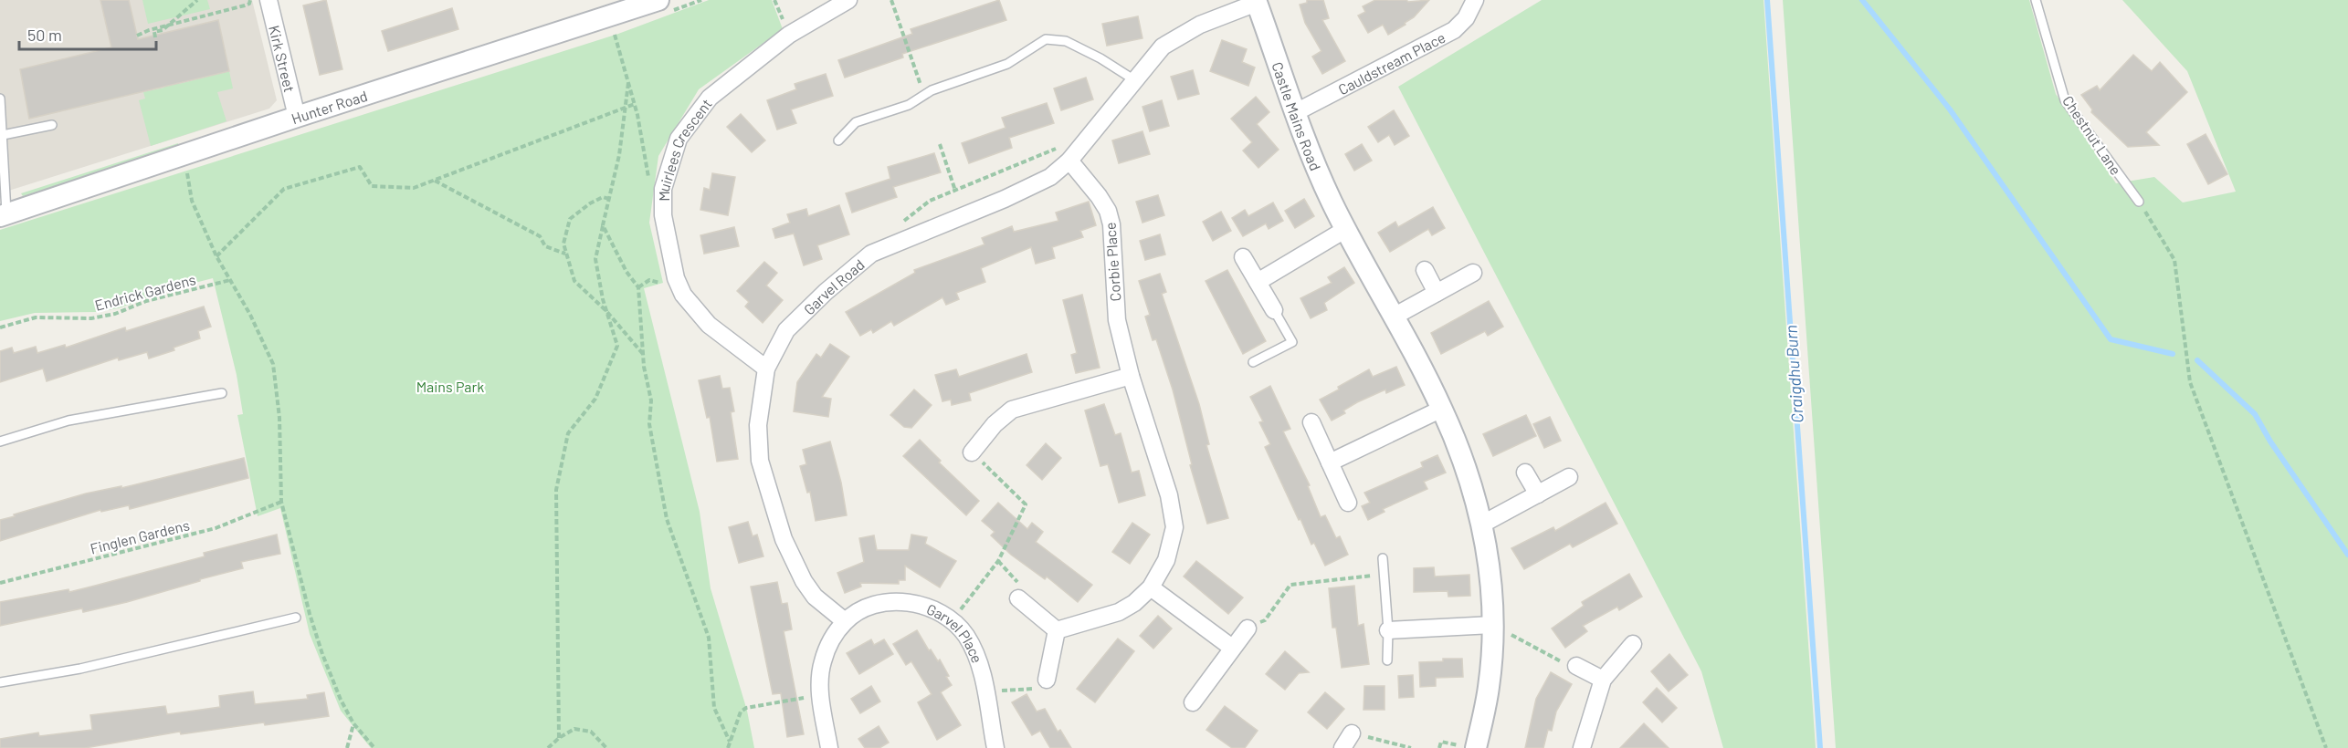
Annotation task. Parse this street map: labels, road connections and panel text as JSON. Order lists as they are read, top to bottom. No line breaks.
{"streets":{"street":["Kirk Street","Cauldstream Place","Hunter Road","Castle Mains Road","Muirlees Crescent","Corbie Place","Garvel Road","Garvel Place"],"lane":["Chestnut Lane"],"path":["Endrick Gardens","Finglen Gardens"]},"crossings":[["Kirk Street","Hunter Road"],["Cauldstream Place","Castle Mains Road"],["Castle Mains Road","Garvel Road"],["Muirlees Crescent","Garvel Road"],["Corbie Place","Garvel Road"],["Garvel Road","Garvel Place"]],"water":["Craigdhu Burn"],"parks":["Mains Park"],"scale_bar":"50 m"}
